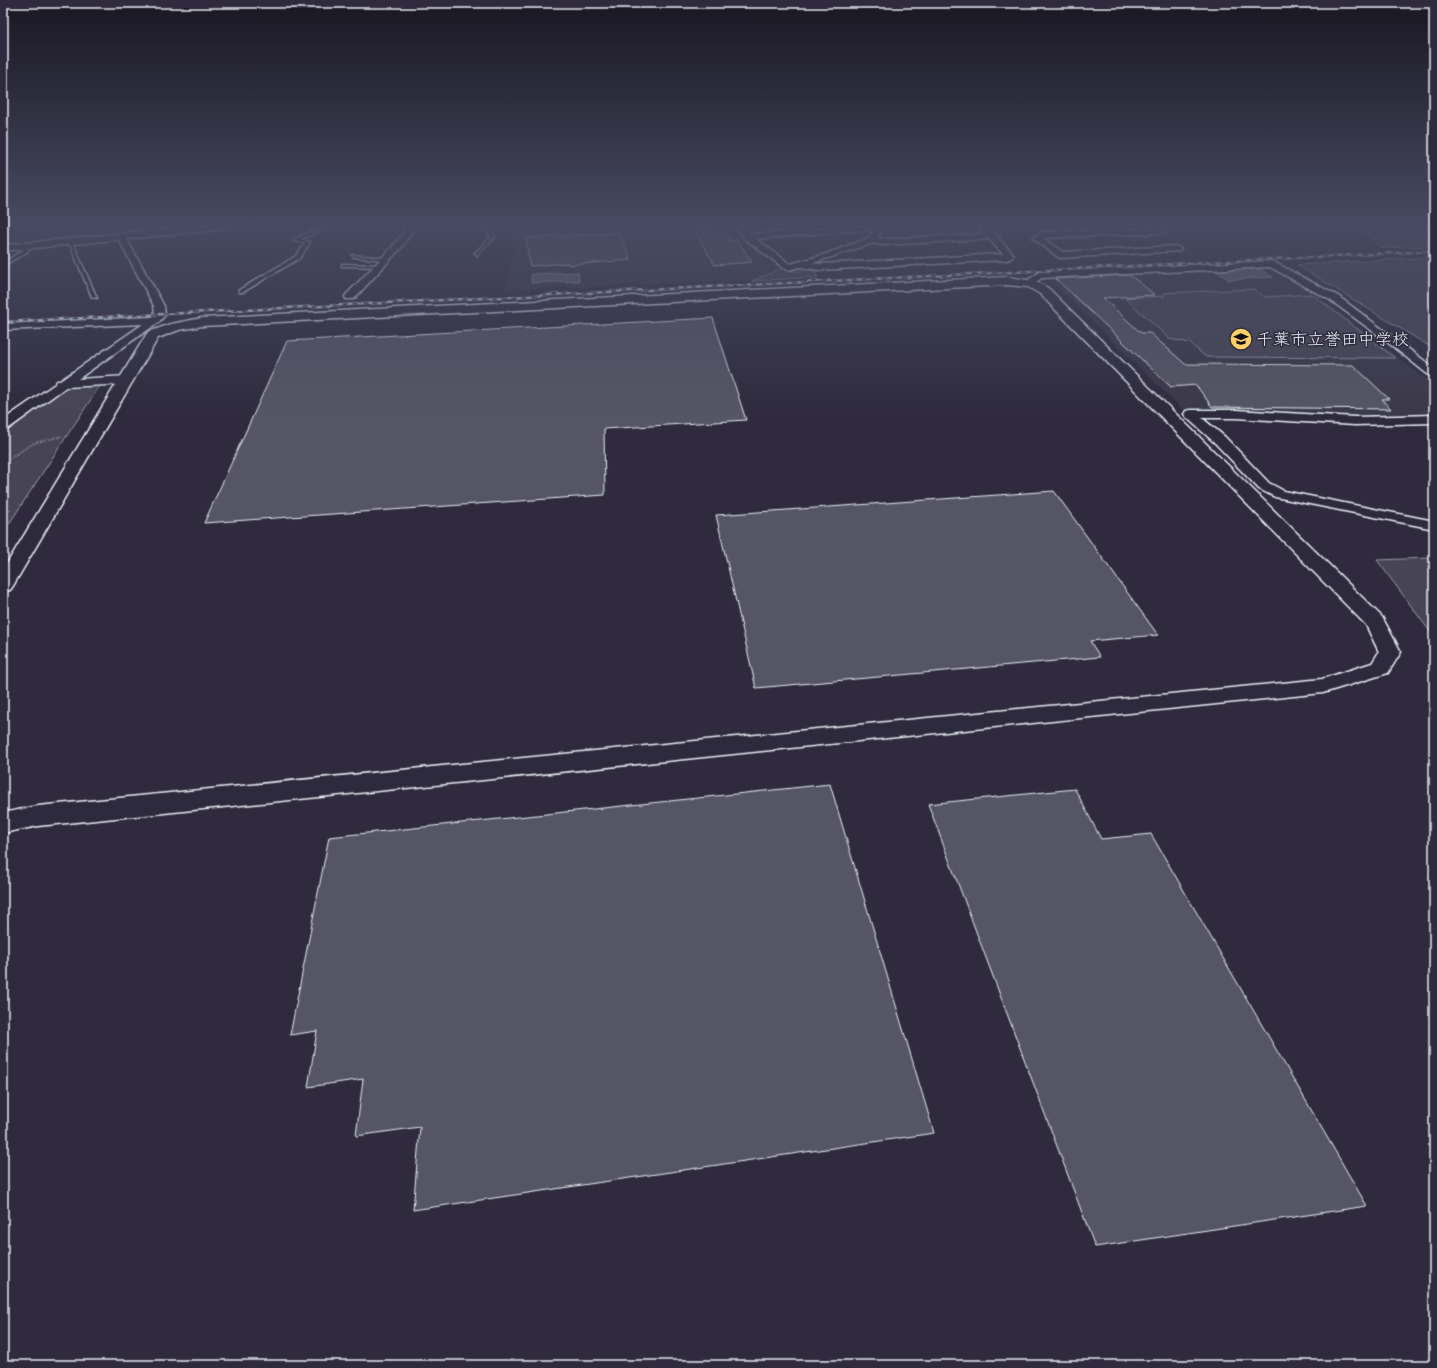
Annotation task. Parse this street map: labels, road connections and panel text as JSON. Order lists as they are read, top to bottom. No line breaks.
{"places":{"school or university":["千葉市立誉田中学校"]}}
